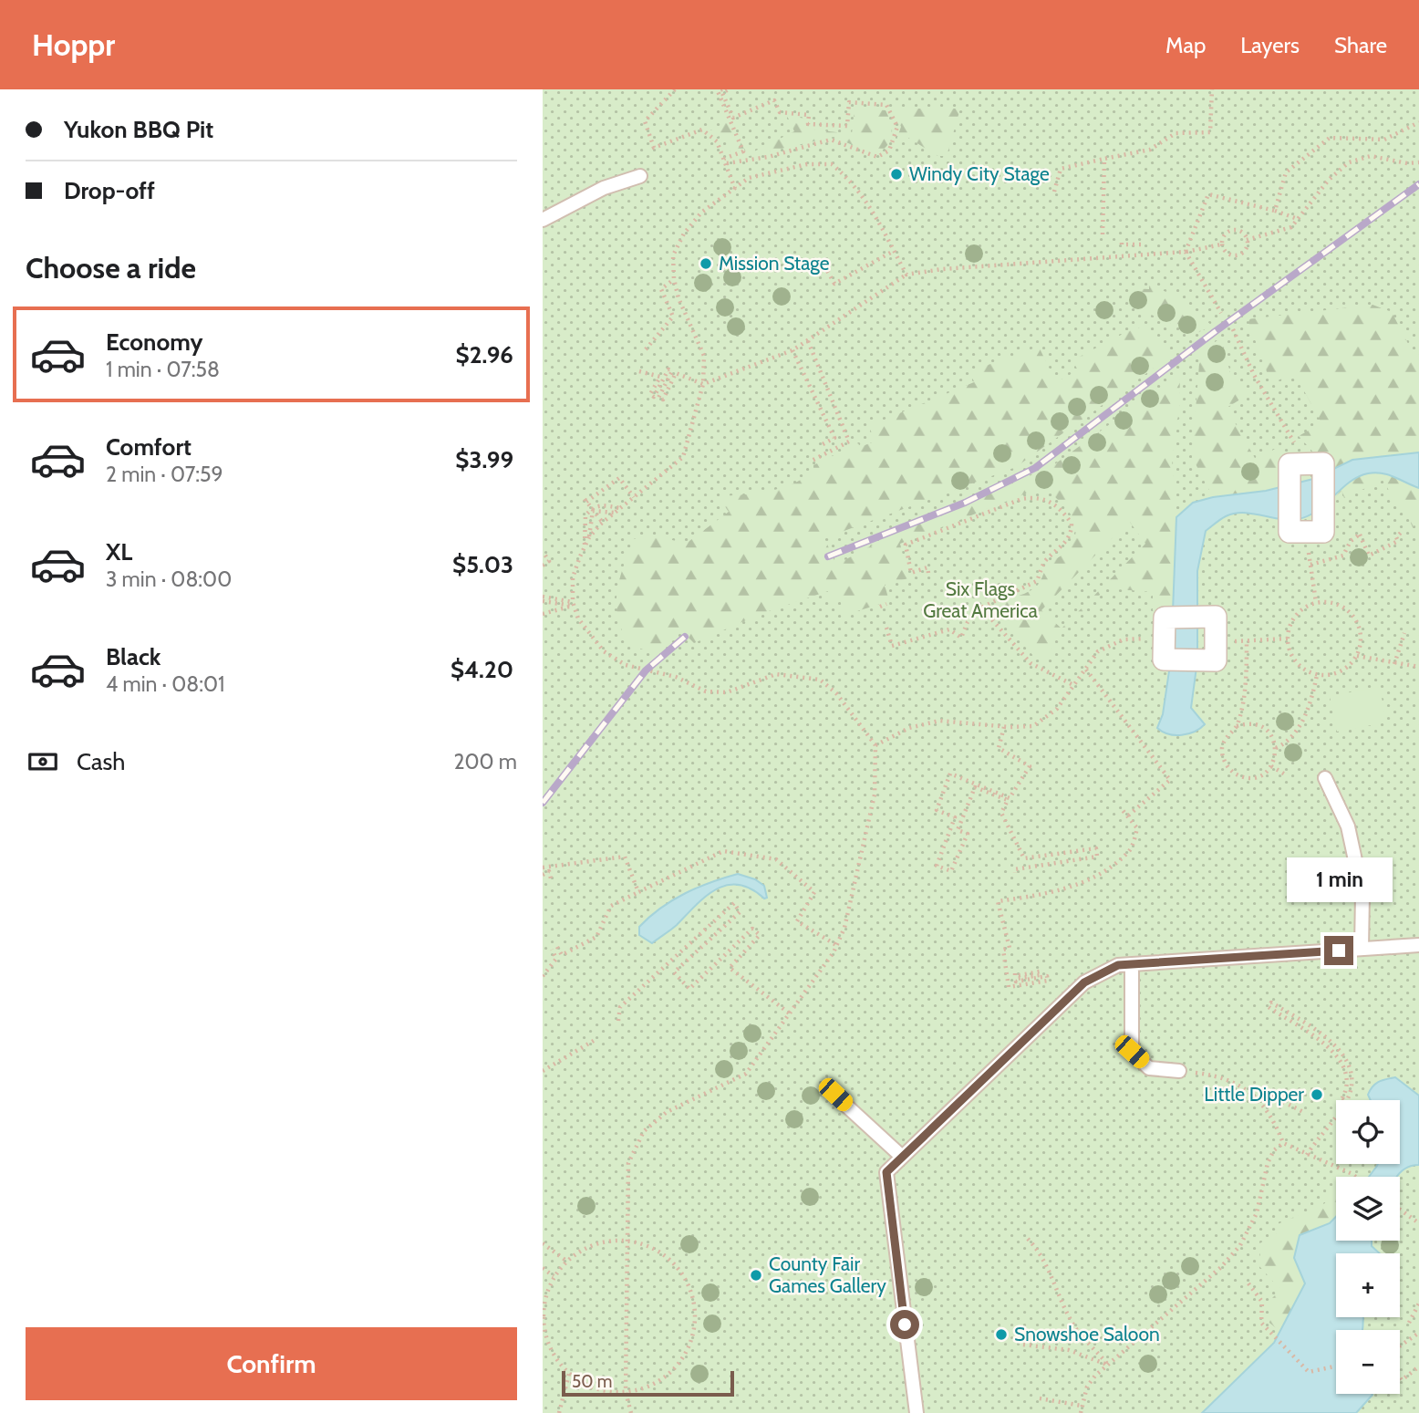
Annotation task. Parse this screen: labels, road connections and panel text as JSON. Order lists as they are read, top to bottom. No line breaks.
{"parks":["Six Flags Great America"],"places":["Windy City Stage","Mission Stage","Little Dipper","County Fair Games Gallery","Snowshoe Saloon"],"scale_bar":"50 m","page":{"header":"Hoppr","nav":["Map","Layers","Share"],"banner":["Yukon BBQ Pit","Drop-off"],"heading":"Choose a ride","list":[{"name":"Economy","note":"1 min · 07:58","value":"$2.96"},{"name":"Comfort","note":"2 min · 07:59","value":"$3.99"},{"name":"XL","note":"3 min · 08:00","value":"$5.03"},{"name":"Black","note":"4 min · 08:01","value":"$4.20"}],"pay":["Cash","200 m"],"bubble":"1 min","map_buttons":["+","−"],"buttons":"Confirm","scale":"50 m"}}
